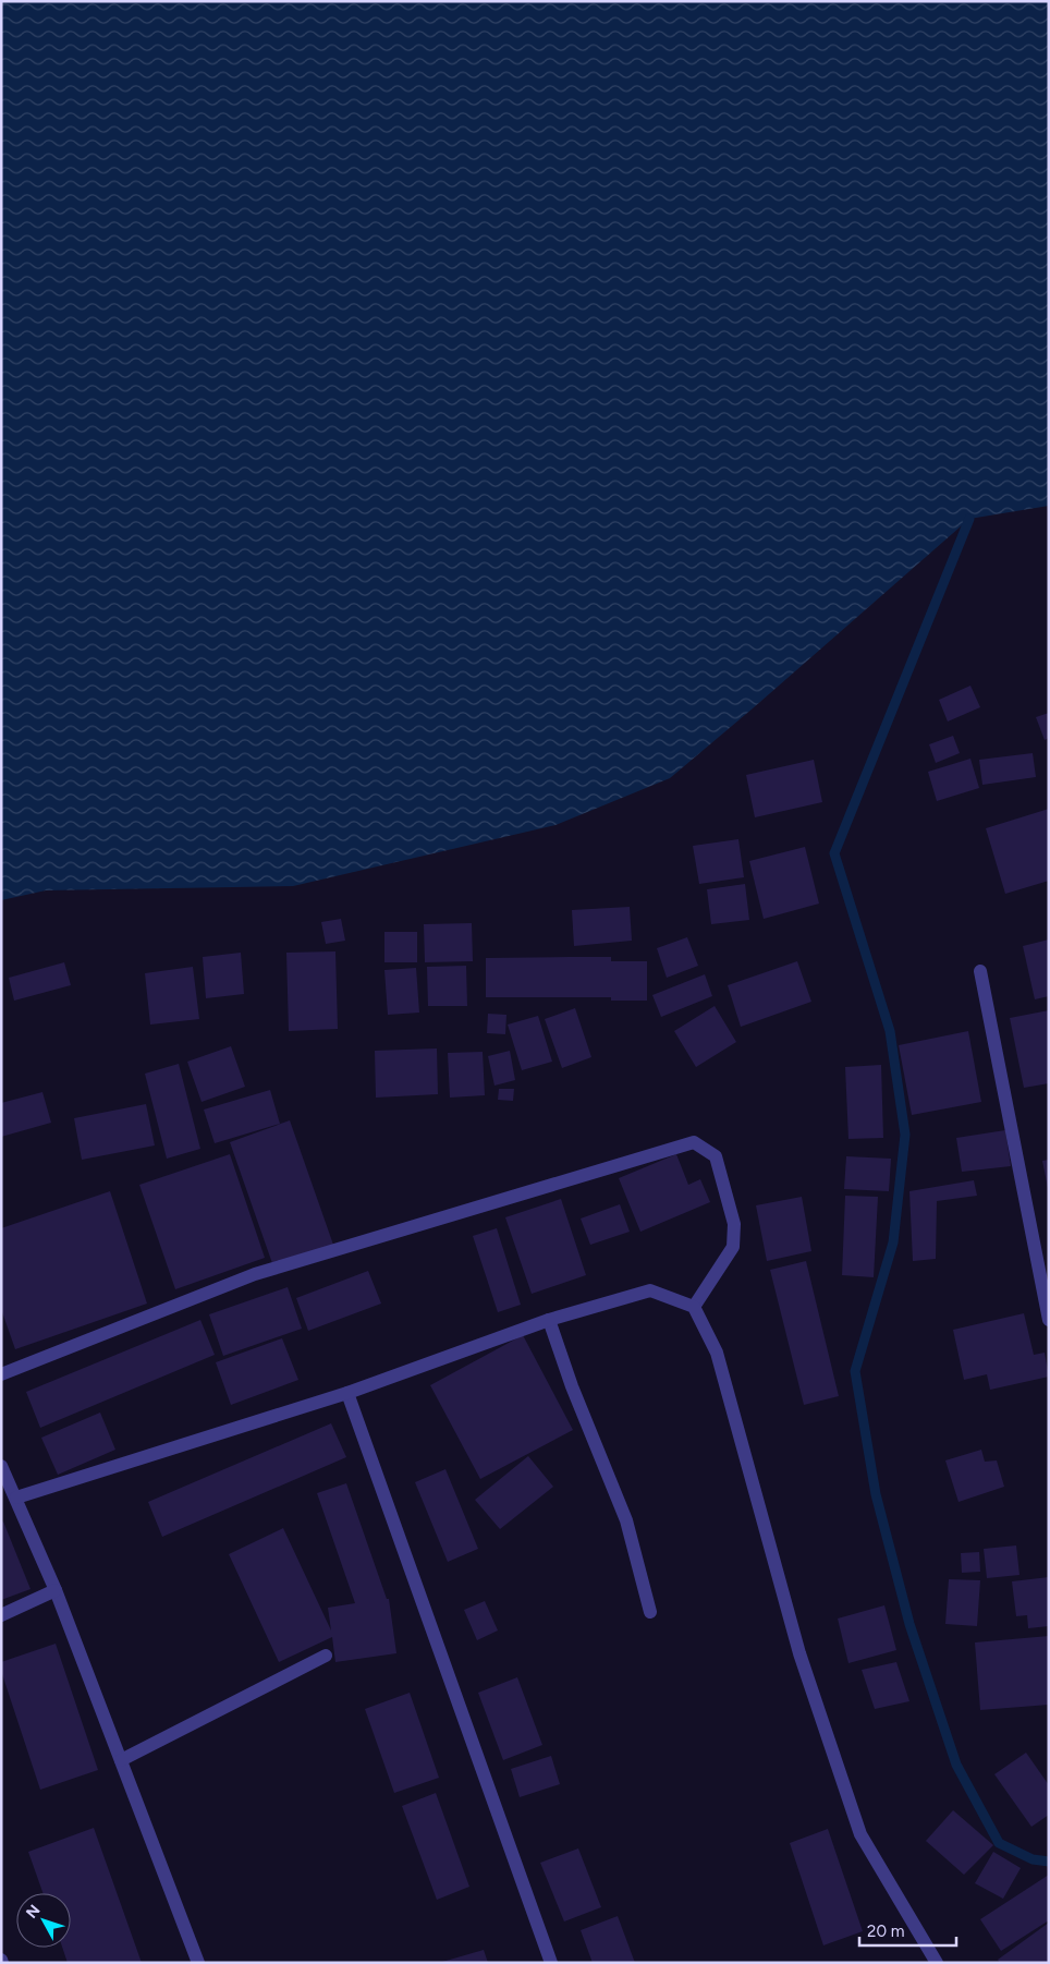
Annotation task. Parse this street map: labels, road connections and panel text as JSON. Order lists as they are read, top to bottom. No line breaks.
{"scale_bar":"20 m","north":"top left"}
